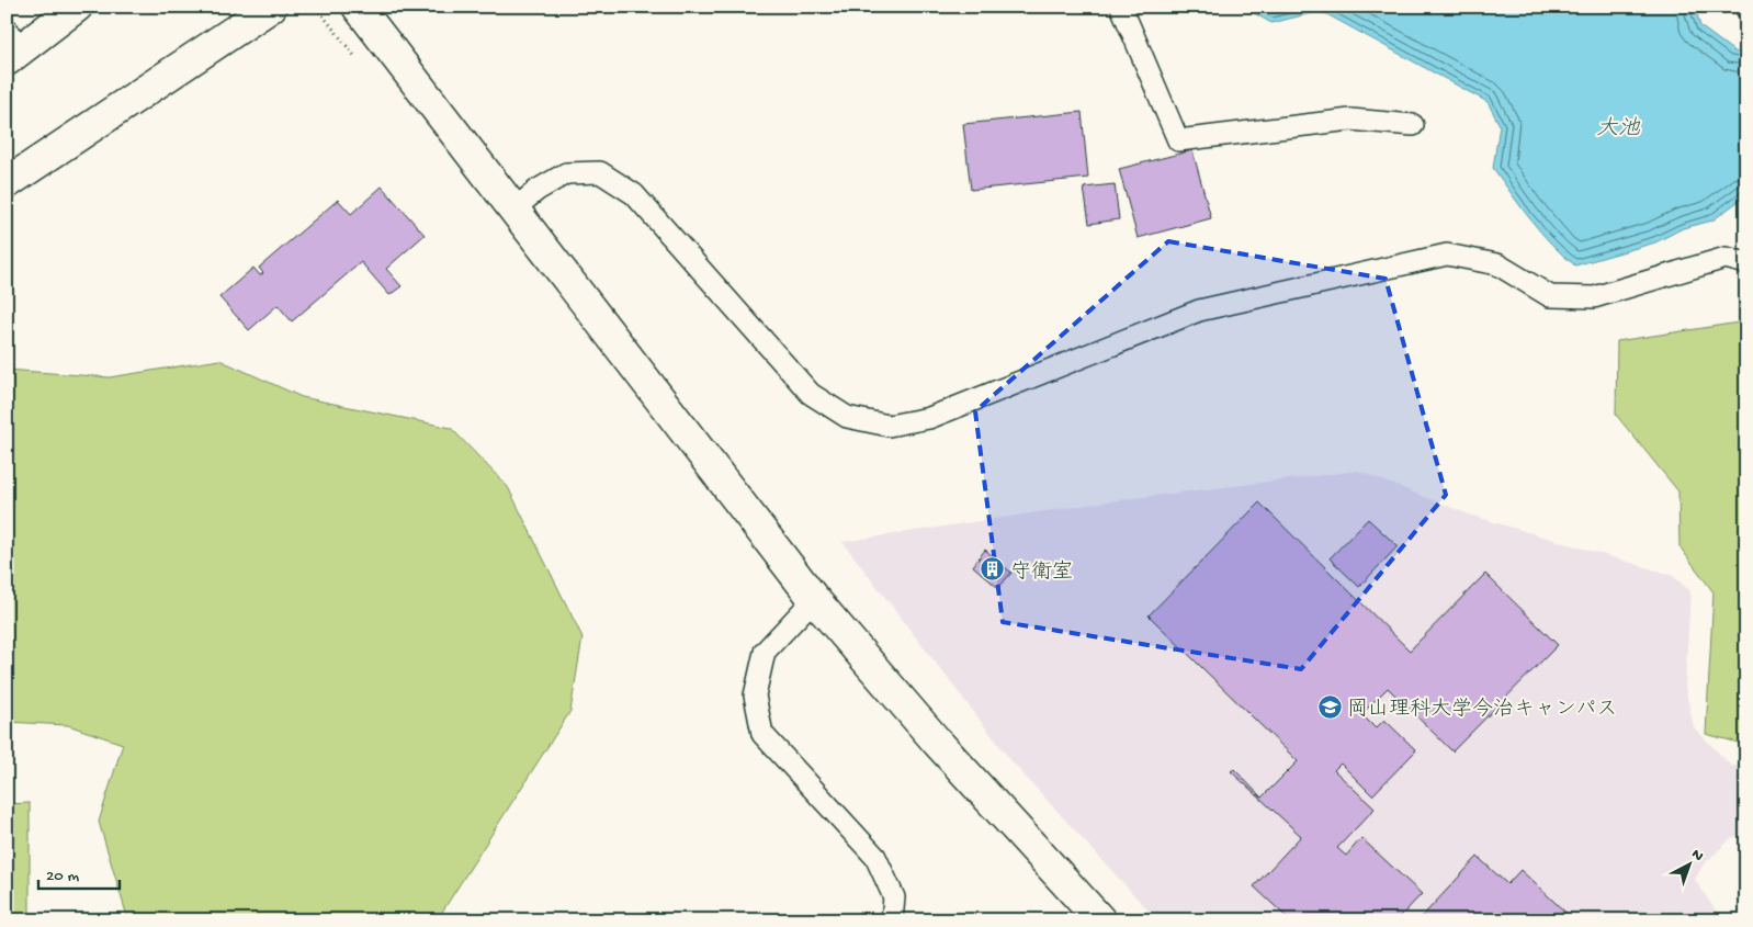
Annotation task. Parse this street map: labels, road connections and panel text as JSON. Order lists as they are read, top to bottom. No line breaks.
{"water":["大池"],"places":{"building":["守衛室"],"school or university":["岡山理科大学今治キャンパス"]},"scale_bar":"20 m","north":"top right"}
